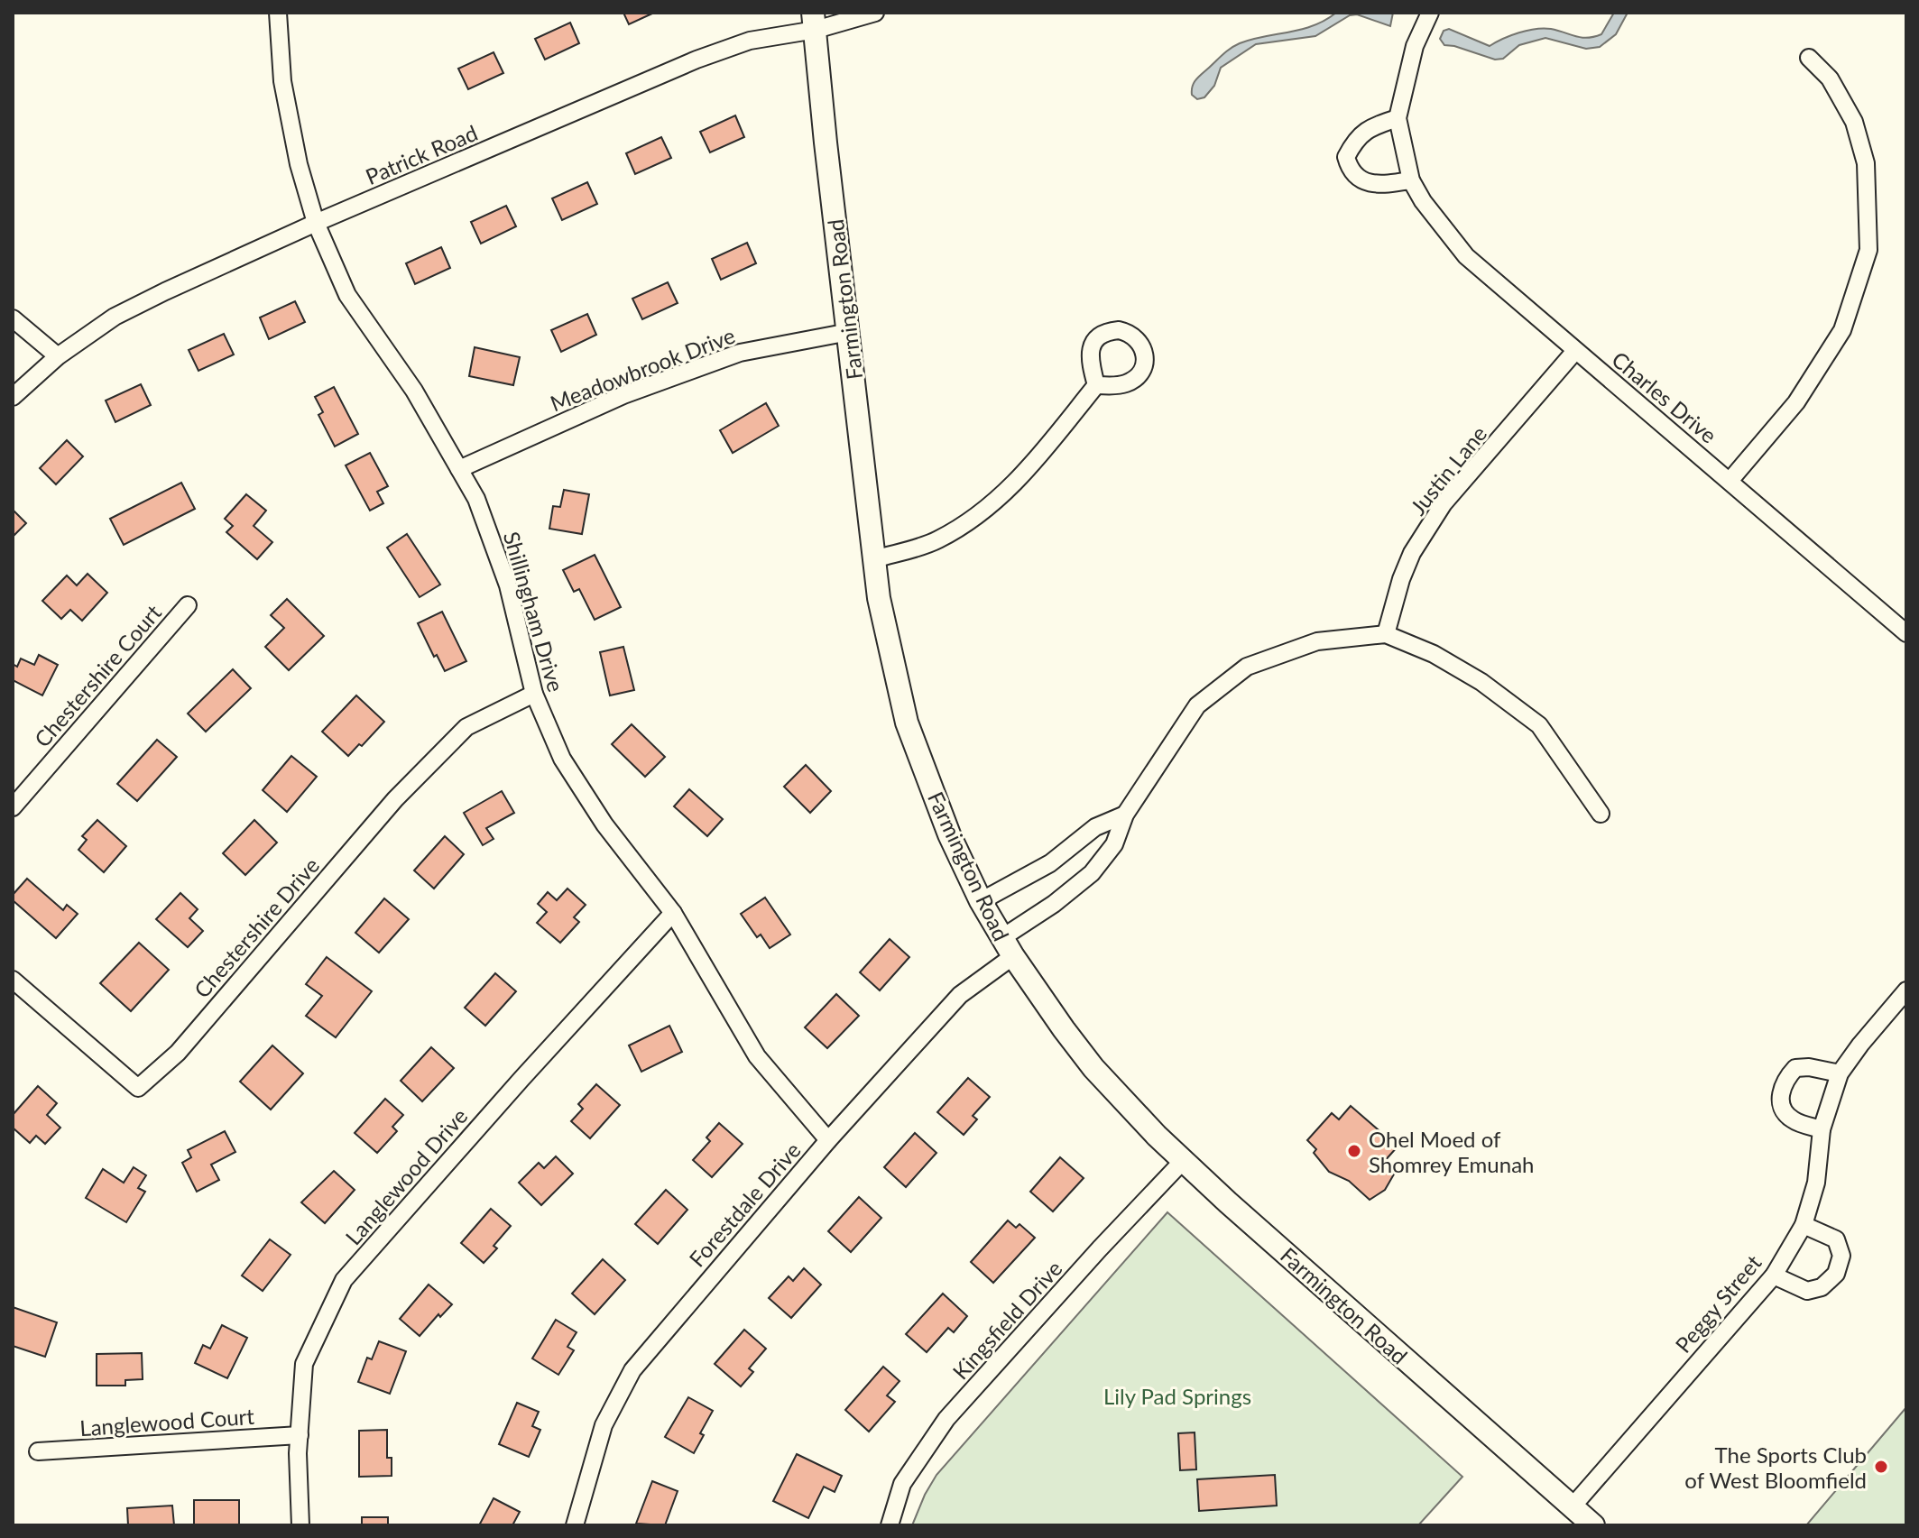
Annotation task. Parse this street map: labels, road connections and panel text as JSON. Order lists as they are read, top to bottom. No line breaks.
{"streets":{"street":["Patrick Road","Farmington Road","Meadowbrook Drive","Charles Drive","Justin Lane","Shillingham Drive","Chestershire Court","Chestershire Drive","Langlewood Drive","Forestdale Drive","Peggy Street","Kingsfield Drive","Langlewood Court"]},"crossings":[["Patrick Road","Farmington Road"],["Patrick Road","Shillingham Drive"],["Farmington Road","Meadowbrook Drive"],["Farmington Road","Forestdale Drive"],["Farmington Road","Peggy Street"],["Farmington Road","Kingsfield Drive"],["Meadowbrook Drive","Shillingham Drive"],["Charles Drive","Justin Lane"],["Justin Lane","Forestdale Drive"],["Shillingham Drive","Chestershire Drive"],["Shillingham Drive","Langlewood Drive"],["Shillingham Drive","Forestdale Drive"],["Langlewood Drive","Langlewood Court"]],"parks":["Lily Pad Springs"],"places":["Ohel Moed of Shomrey Emunah","The Sports Club of West Bloomfield"]}
